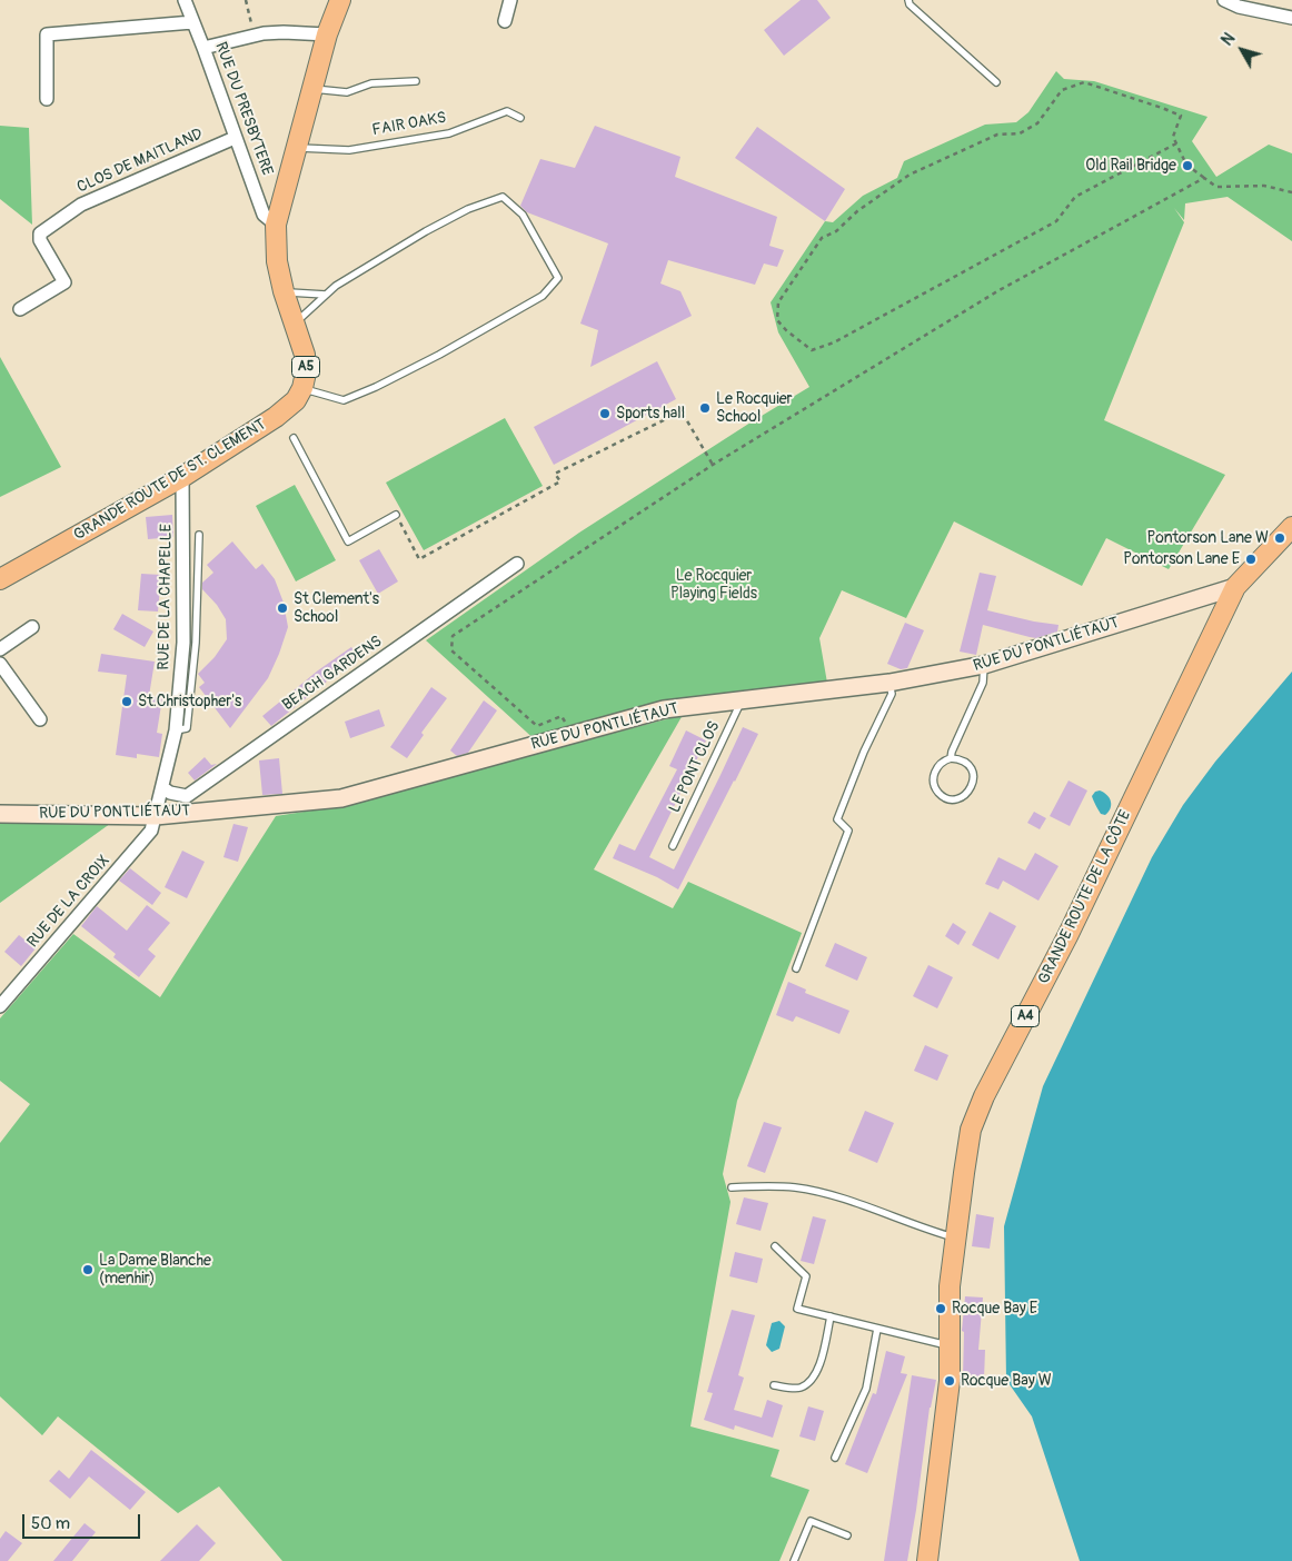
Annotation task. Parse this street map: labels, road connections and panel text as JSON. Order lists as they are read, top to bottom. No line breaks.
{"streets":{"main road":["A5","GRANDE ROUTE DE ST. CLEMENT","RUE DU PONTLIÉTAUT","GRANDE ROUTE DE LA CÔTE","A4"],"street":["RUE DU PRESBYTERE","CLOS DE MAITLAND","RUE DE LA CHAPELLE","BEACH GARDENS","RUE DE LA CROIX"],"lane":["FAIR OAKS","LE PONT CLOS"]},"crossings":[["RUE DU PRESBYTERE","CLOS DE MAITLAND"],["RUE DU PRESBYTERE","A5"],["FAIR OAKS","A5"],["A5","GRANDE ROUTE DE ST. CLEMENT"],["GRANDE ROUTE DE ST. CLEMENT","RUE DE LA CHAPELLE"],["RUE DE LA CHAPELLE","RUE DU PONTLIÉTAUT"],["RUE DE LA CHAPELLE","BEACH GARDENS"],["RUE DE LA CHAPELLE","RUE DE LA CROIX"],["RUE DU PONTLIÉTAUT","LE PONT CLOS"],["RUE DU PONTLIÉTAUT","GRANDE ROUTE DE LA CÔTE"],["RUE DU PONTLIÉTAUT","RUE DE LA CROIX"]],"parks":["Le Rocquier Playing Fields"],"places":["Old Rail Bridge","Le Rocquier School","Sports hall","Pontorson Lane W","Pontorson Lane E","St Clement's School","St.Christopher's","La Dame Blanche (menhir)","Rocque Bay E","Rocque Bay W"],"scale_bar":"50 m","north":"top left"}
